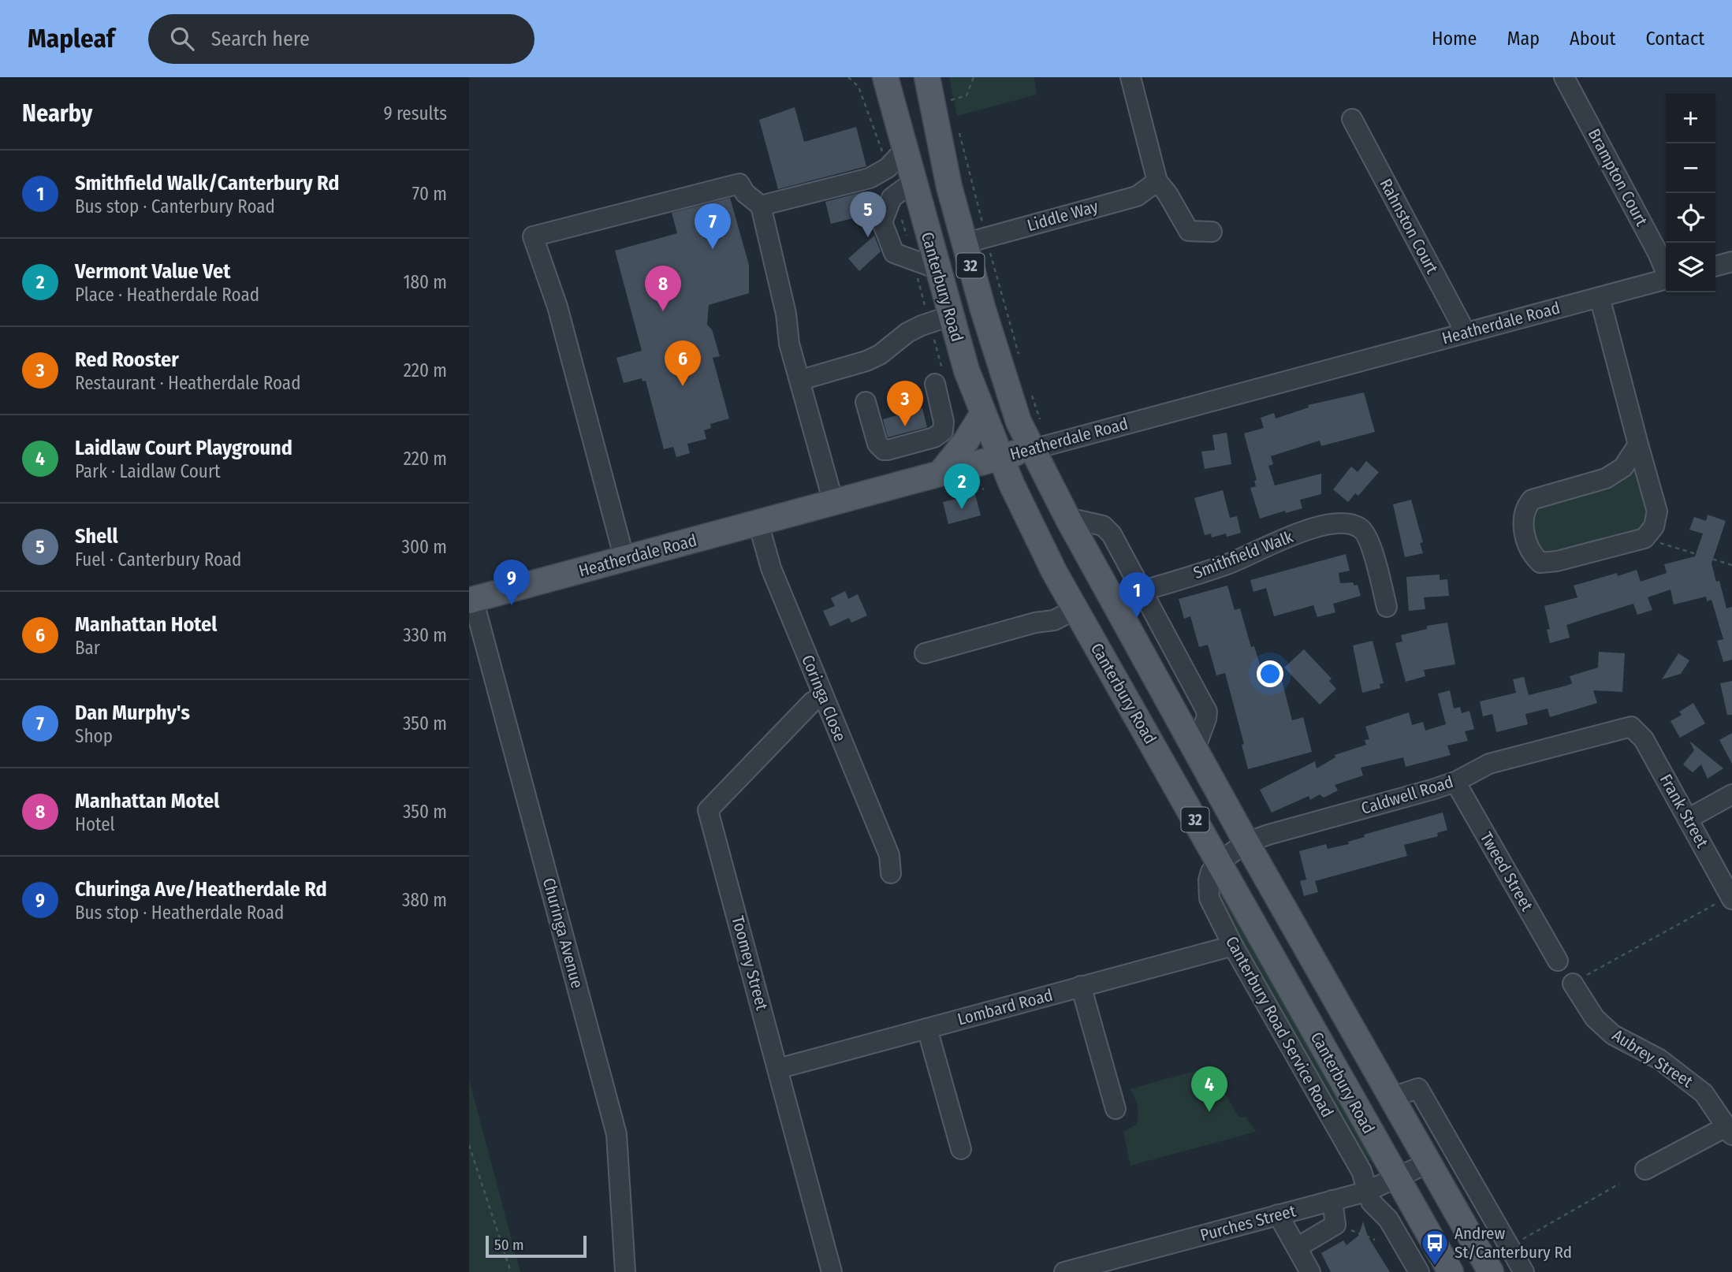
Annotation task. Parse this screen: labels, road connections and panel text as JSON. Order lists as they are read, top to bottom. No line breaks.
{"streets":{"main road":["32","Canterbury Road","Heatherdale Road"],"street":["Brampton Court","Liddle Way","Rahnston Court","Smithfield Walk","Coringa Close","Caldwell Road","Frank Street","Tweed Street","Churinga Avenue","Toomey Street","Lombard Road","Canterbury Road Service Road","Aubrey Street","Purches Street"]},"crossings":[["Liddle Way","Canterbury Road"],["Rahnston Court","Heatherdale Road"],["Canterbury Road","Heatherdale Road"],["Canterbury Road","Caldwell Road"],["Canterbury Road","Canterbury Road Service Road"],["Canterbury Road","Purches Street"],["Heatherdale Road","Coringa Close"],["Heatherdale Road","Churinga Avenue"],["Coringa Close","Toomey Street"],["Caldwell Road","Frank Street"],["Caldwell Road","Tweed Street"],["Caldwell Road","Canterbury Road Service Road"],["Toomey Street","Lombard Road"],["Lombard Road","Canterbury Road Service Road"],["Canterbury Road Service Road","Purches Street"]],"places":{"bus stop":["Andrew St/Canterbury Rd"]},"scale_bar":"50 m","page":{"header":"Mapleaf","search":"Search here","nav":["Home","Map","About","Contact"],"heading":["Nearby","9 results"],"map_buttons":["+","−"],"list":[{"mark":"1","name":"Smithfield Walk/Canterbury Rd","note":"Bus stop · Canterbury Road","value":"70 m"},{"mark":"2","name":"Vermont Value Vet","note":"Place · Heatherdale Road","value":"180 m"},{"mark":"3","name":"Red Rooster","note":"Restaurant · Heatherdale Road","value":"220 m"},{"mark":"4","name":"Laidlaw Court Playground","note":"Park · Laidlaw Court","value":"220 m"},{"mark":"5","name":"Shell","note":"Fuel · Canterbury Road","value":"300 m"},{"mark":"6","name":"Manhattan Hotel","note":"Bar","value":"330 m"},{"mark":"7","name":"Dan Murphy's","note":"Shop","value":"350 m"},{"mark":"8","name":"Manhattan Motel","note":"Hotel","value":"350 m"},{"mark":"9","name":"Churinga Ave/Heatherdale Rd","note":"Bus stop · Heatherdale Road","value":"380 m"}],"pins":["5","7","8","6","3","2","9","1","4"],"scale":"50 m"}}
